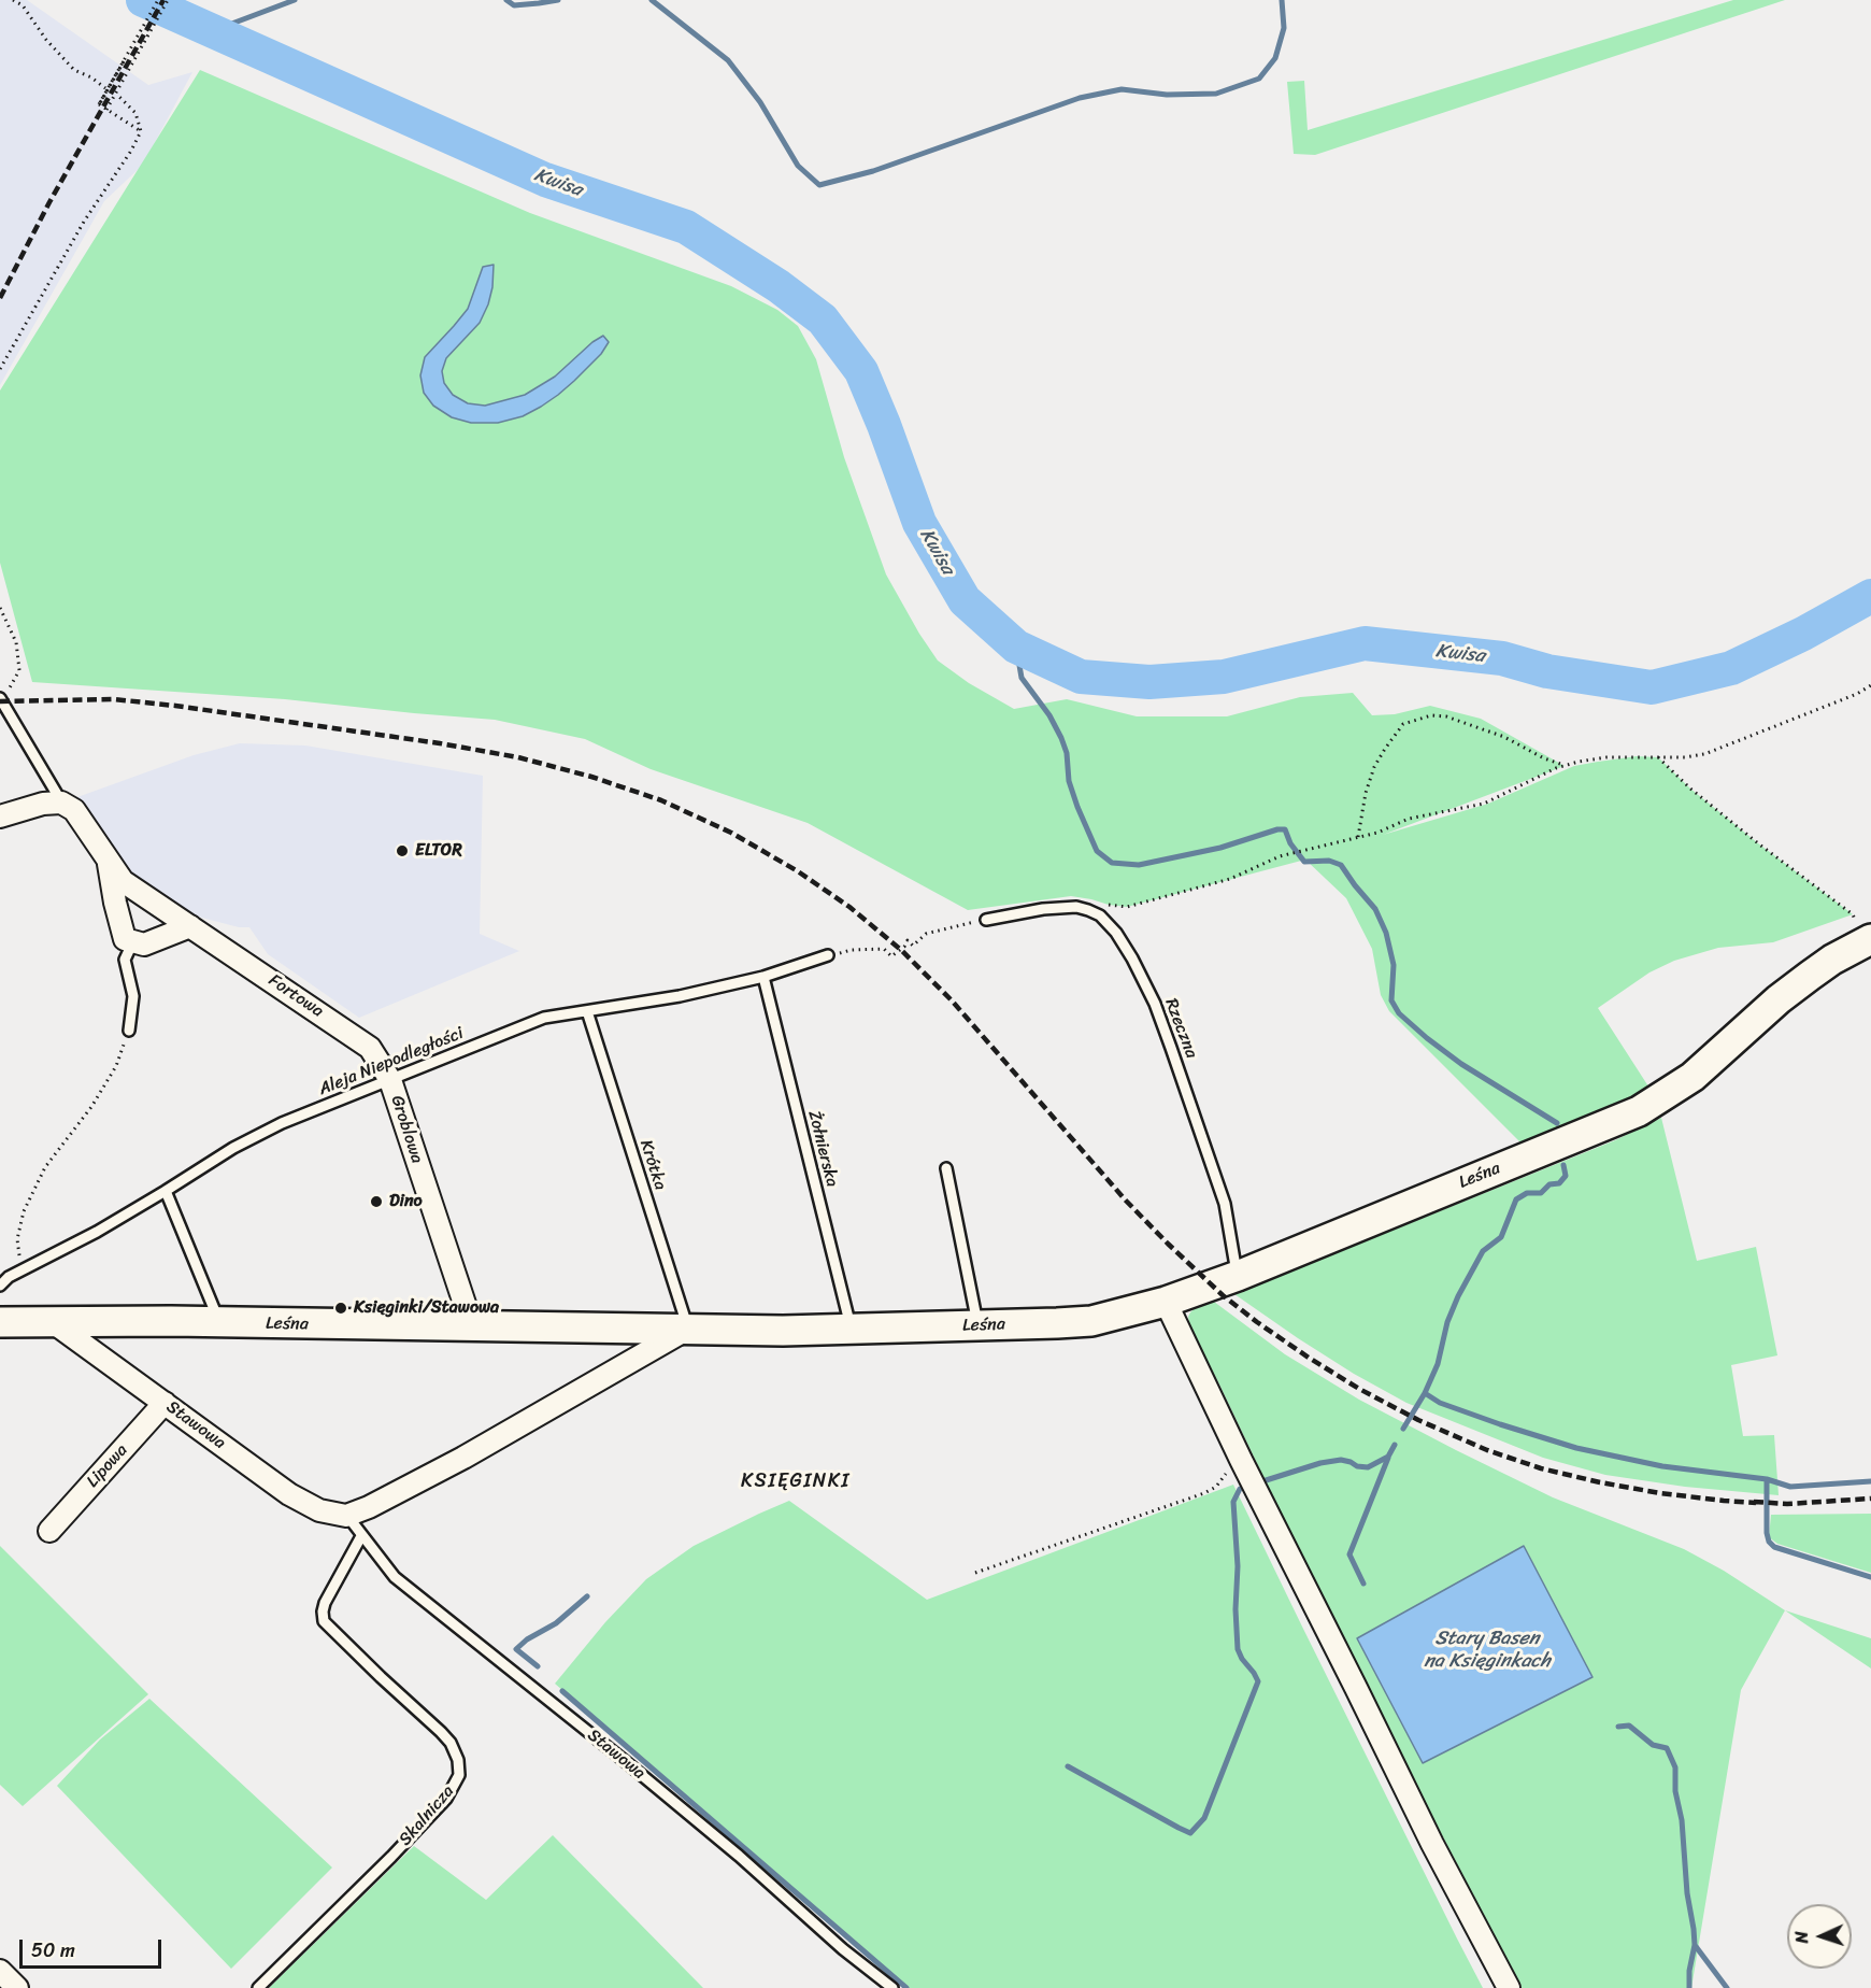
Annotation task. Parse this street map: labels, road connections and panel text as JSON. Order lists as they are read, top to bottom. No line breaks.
{"streets":{"main road":["Leśna"],"street":["Fortowa","Groblowa","Stawowa","Lipowa"],"lane":["Rzeczna","Aleja Niepodległości","Żołnierska","Krótka","Skalnicza"]},"crossings":[["Fortowa","Aleja Niepodległości"],["Fortowa","Groblowa"],["Rzeczna","Leśna"],["Aleja Niepodległości","Groblowa"],["Aleja Niepodległości","Żołnierska"],["Aleja Niepodległości","Krótka"],["Groblowa","Leśna"],["Żołnierska","Leśna"],["Krótka","Leśna"],["Leśna","Stawowa"],["Stawowa","Lipowa"],["Stawowa","Skalnicza"]],"districts":["KSIĘGINKI"],"water":["Kwisa","Stary Basen na Księginkach"],"places":["ELTOR","Dino","Księginki/Stawowa"],"scale_bar":"50 m","north":"left"}
